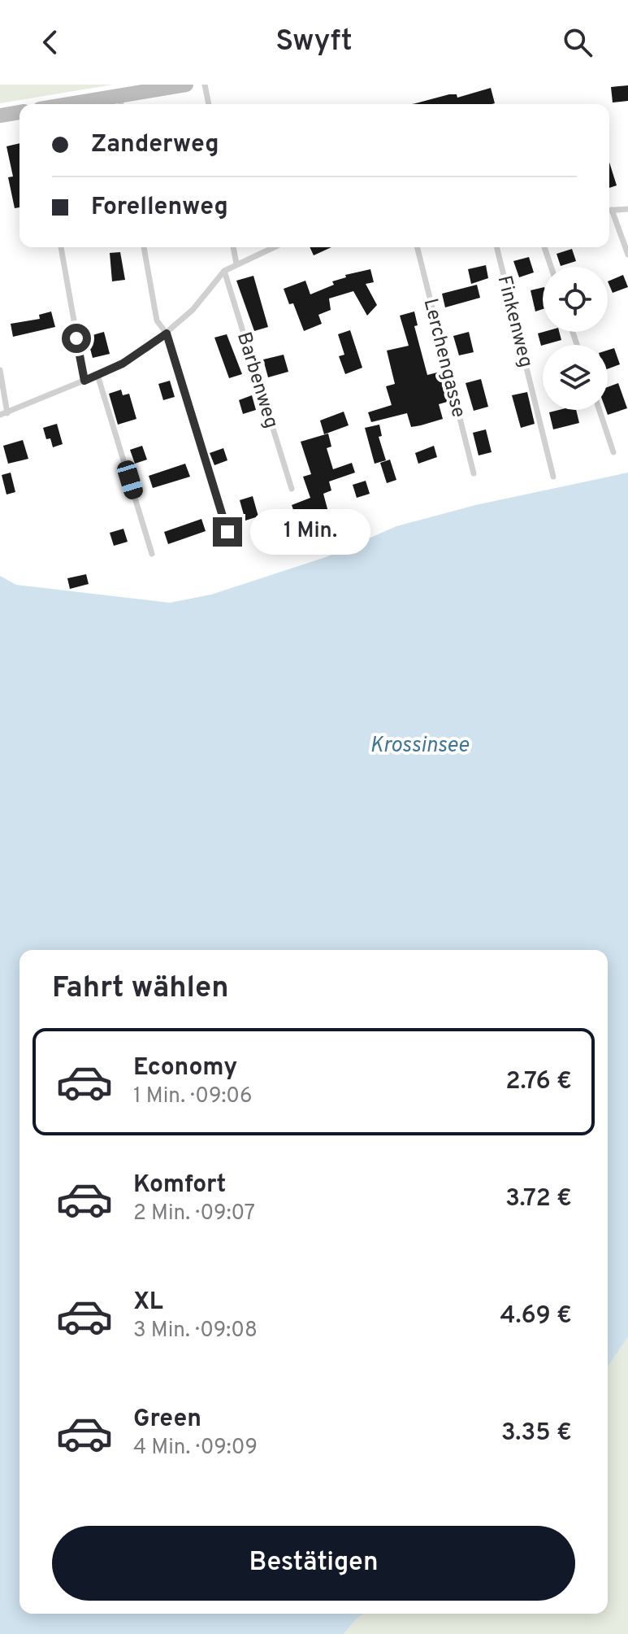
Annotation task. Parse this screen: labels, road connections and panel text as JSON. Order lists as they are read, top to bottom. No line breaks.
{"streets":{"lane":["Finkenweg","Lerchengasse","Barbenweg"]},"water":["Krossinsee"],"page":{"header":"Swyft","banner":["Zanderweg","Forellenweg"],"bubble":"1 Min.","heading":"Fahrt wählen","list":[{"name":"Economy","note":"1 Min. · 09:06","value":"2.76 €"},{"name":"Komfort","note":"2 Min. · 09:07","value":"3.72 €"},{"name":"XL","note":"3 Min. · 09:08","value":"4.69 €"},{"name":"Green","note":"4 Min. · 09:09","value":"3.35 €"}],"buttons":"Bestätigen"}}
